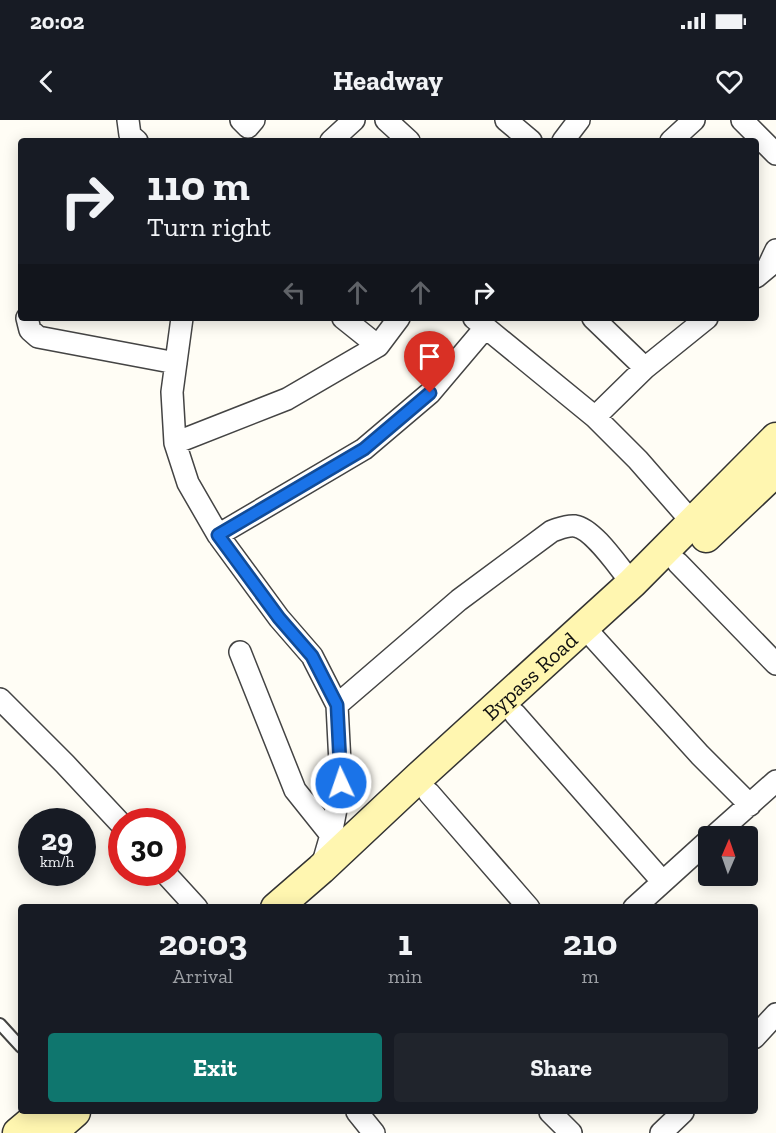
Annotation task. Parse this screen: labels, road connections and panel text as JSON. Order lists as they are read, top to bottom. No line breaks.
{"streets":{"main road":["Bypass Road"]},"north":"top","page":{"status":"20:02","header":"Headway","turn":["110 m","Turn right"],"speed":"29 km/h","limit":"30","eta":["20:03","Arrival","1","min","210","m"],"buttons":["Exit","Share"]}}
